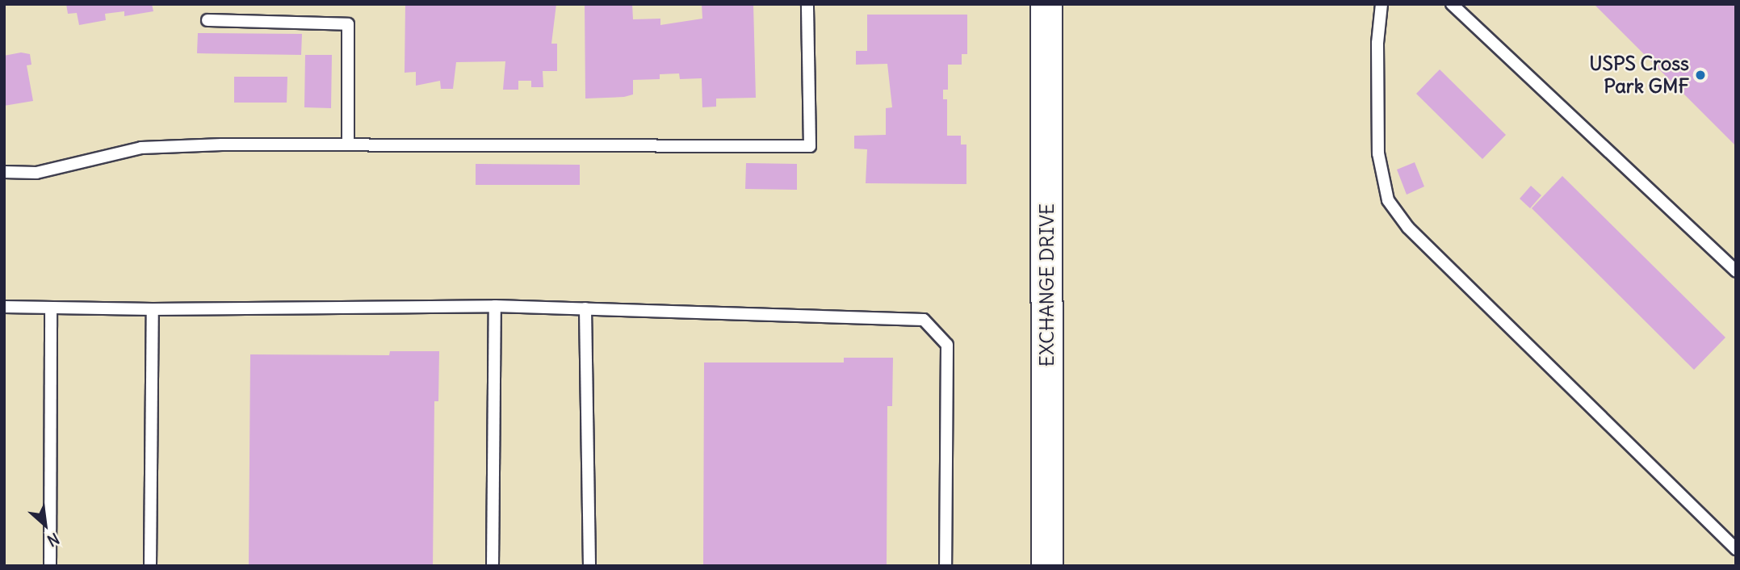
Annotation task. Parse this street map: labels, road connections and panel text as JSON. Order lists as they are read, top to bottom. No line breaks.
{"streets":{"street":["EXCHANGE DRIVE"]},"places":["USPS Cross Park GMF"],"north":"bottom right"}
